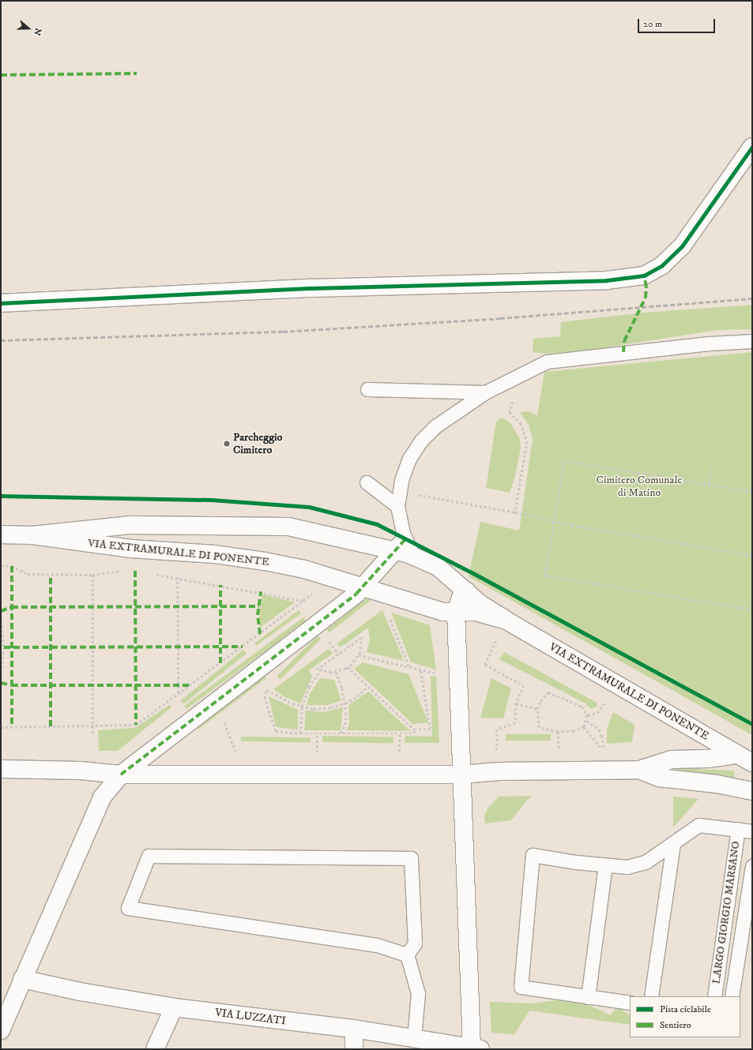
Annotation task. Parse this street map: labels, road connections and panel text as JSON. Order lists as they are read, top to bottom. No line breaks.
{"streets":{"street":["VIA EXTRAMURALE DI PONENTE","VIA LUZZATI"],"lane":["LARGO GIORGIO MARSANO"]},"parks":["Cimitero Comunale di Matino"],"places":["Parcheggio Cimitero"],"legend":["Pista ciclabile","Sentiero"],"scale_bar":"20 m","north":"right"}
